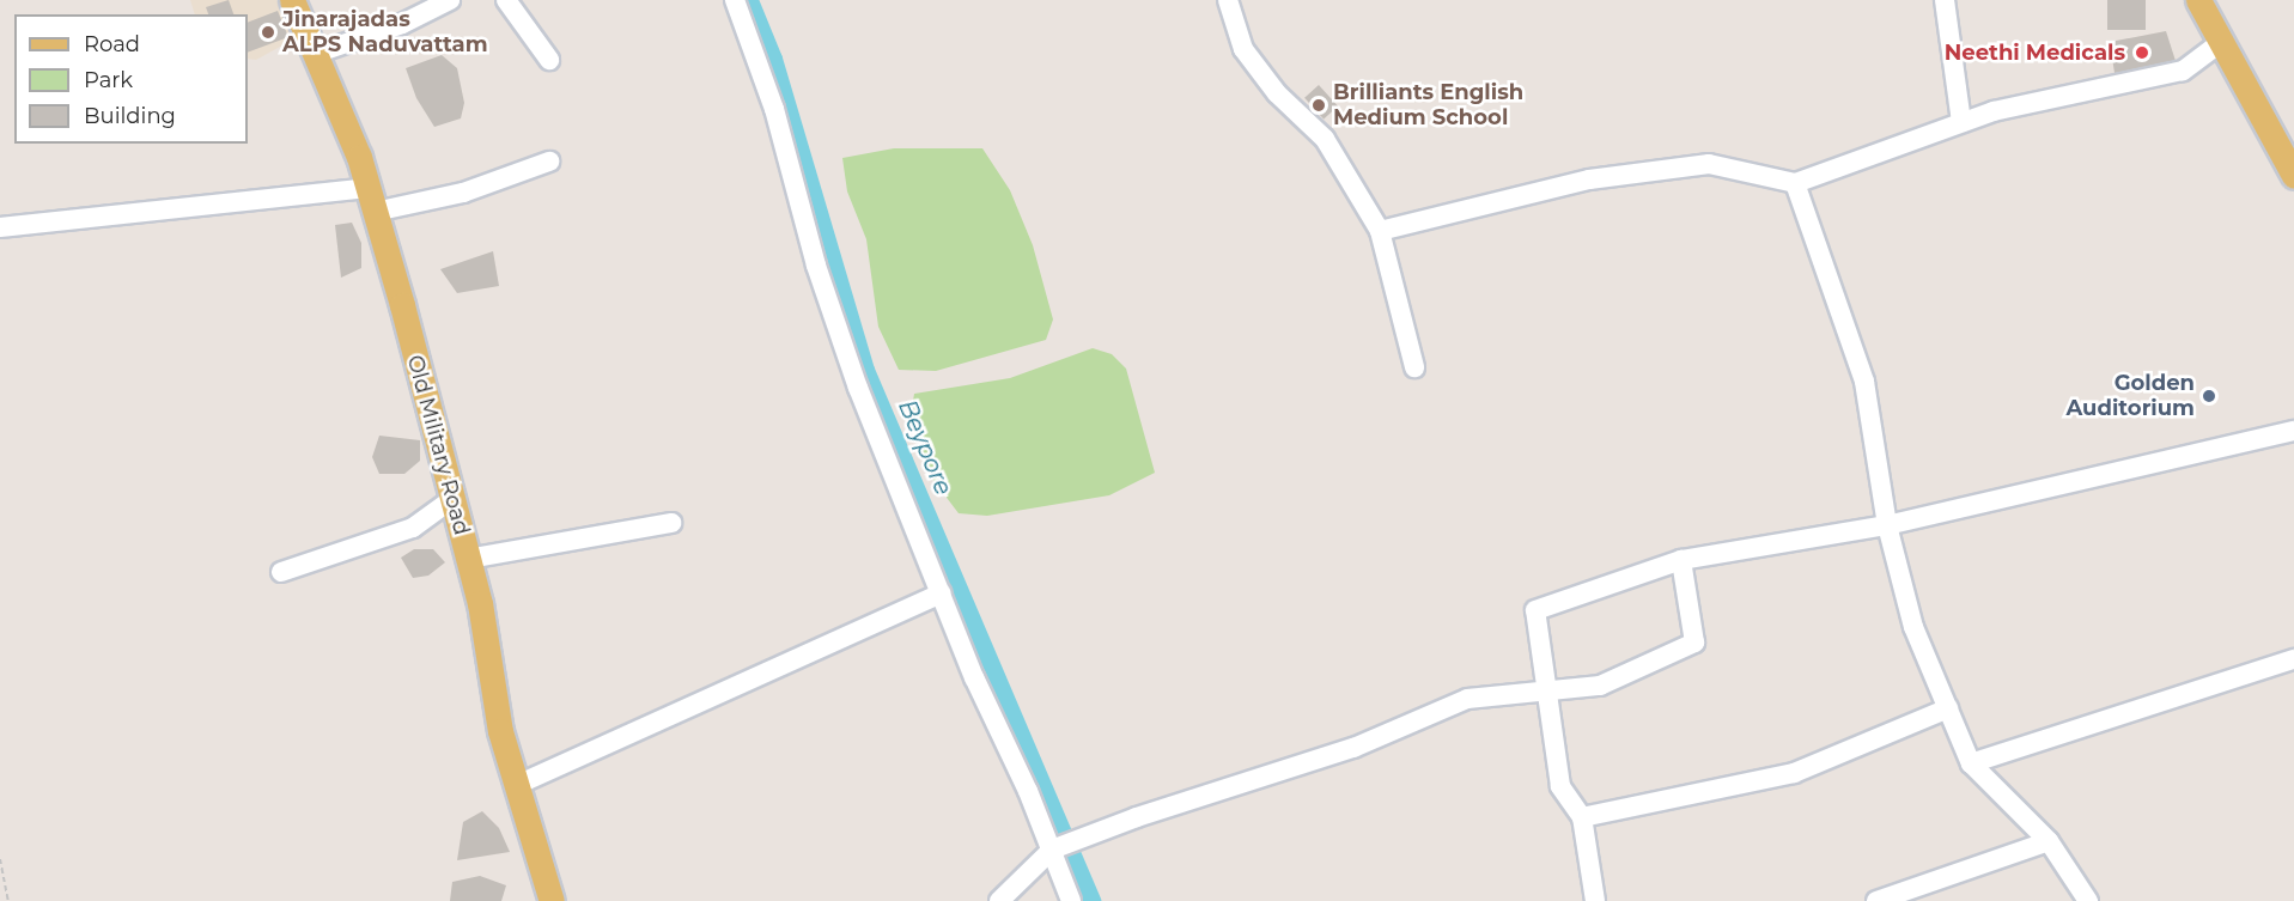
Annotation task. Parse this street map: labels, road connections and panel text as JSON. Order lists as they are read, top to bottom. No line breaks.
{"streets":{"main road":["Old Military Road"]},"water":["Beypore"],"places":["Jinarajadas ALPS Naduvattam","Neethi Medicals","Brilliants English Medium School","Golden Auditorium"],"legend":["Road","Park","Building"]}
